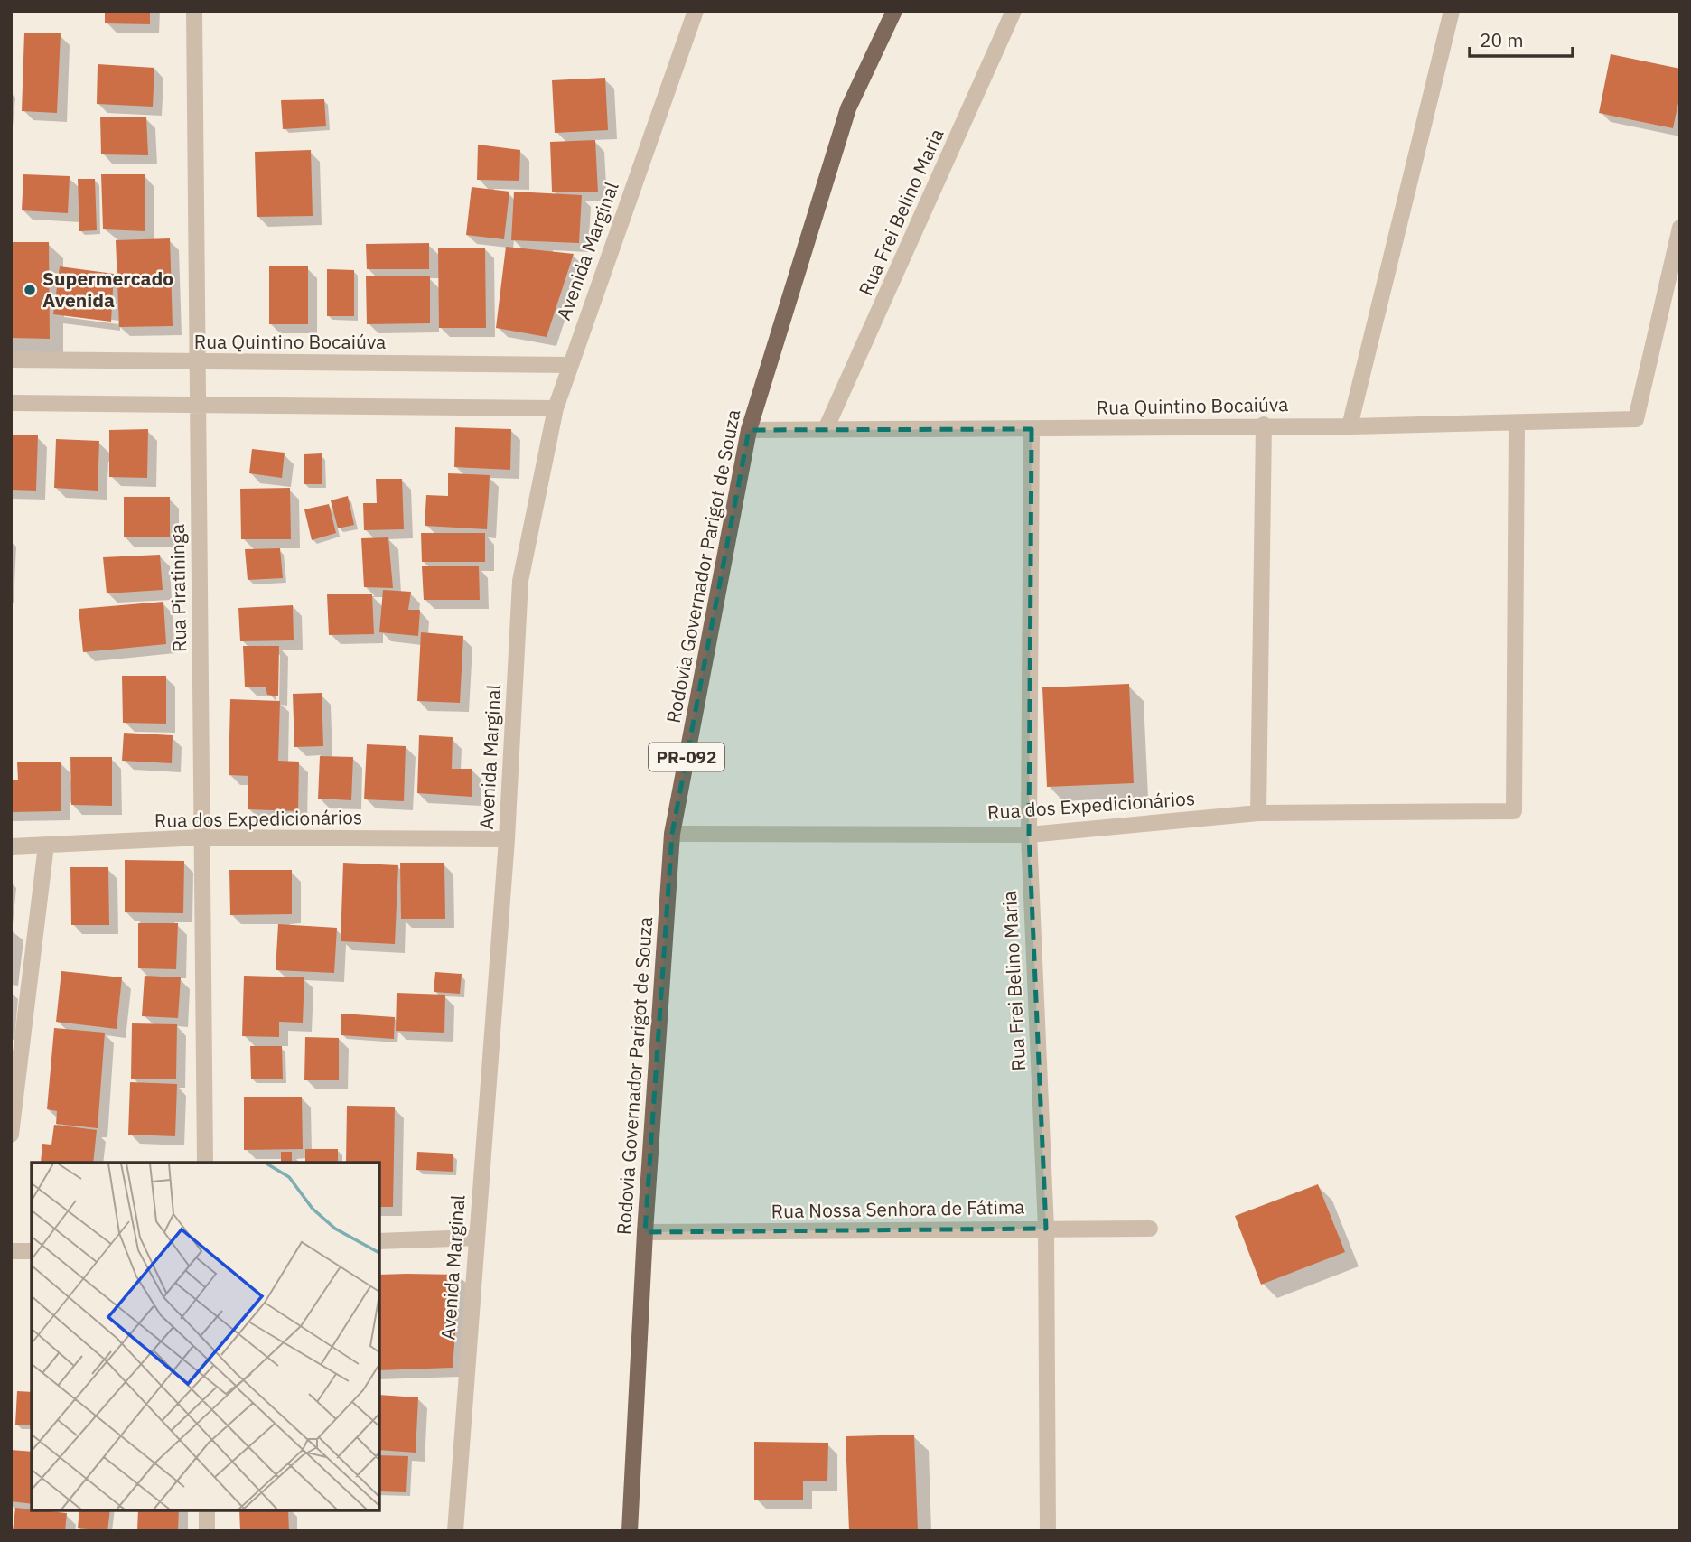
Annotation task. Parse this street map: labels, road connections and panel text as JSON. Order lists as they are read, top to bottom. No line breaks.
{"streets":{"main road":["Rodovia Governador Parigot de Souza","PR-092"],"street":["Rua Frei Belino Maria","Avenida Marginal","Rua Quintino Bocaiúva","Rua Piratininga","Rua dos Expedicionários","Rua Nossa Senhora de Fátima"]},"crossings":[["Rua Frei Belino Maria","Rua Quintino Bocaiúva"],["Rua Frei Belino Maria","Rua dos Expedicionários"],["Rua Frei Belino Maria","Rua Nossa Senhora de Fátima"],["Avenida Marginal","Rua Quintino Bocaiúva"],["Avenida Marginal","Rua dos Expedicionários"],["Rua Quintino Bocaiúva","Rodovia Governador Parigot de Souza"],["Rua Quintino Bocaiúva","Rua Piratininga"],["Rua Quintino Bocaiúva","Rua dos Expedicionários"],["Rodovia Governador Parigot de Souza","Rua dos Expedicionários"],["Rodovia Governador Parigot de Souza","Rua Nossa Senhora de Fátima"],["Rua Piratininga","Rua dos Expedicionários"]],"places":["Supermercado Avenida"],"scale_bar":"20 m"}
